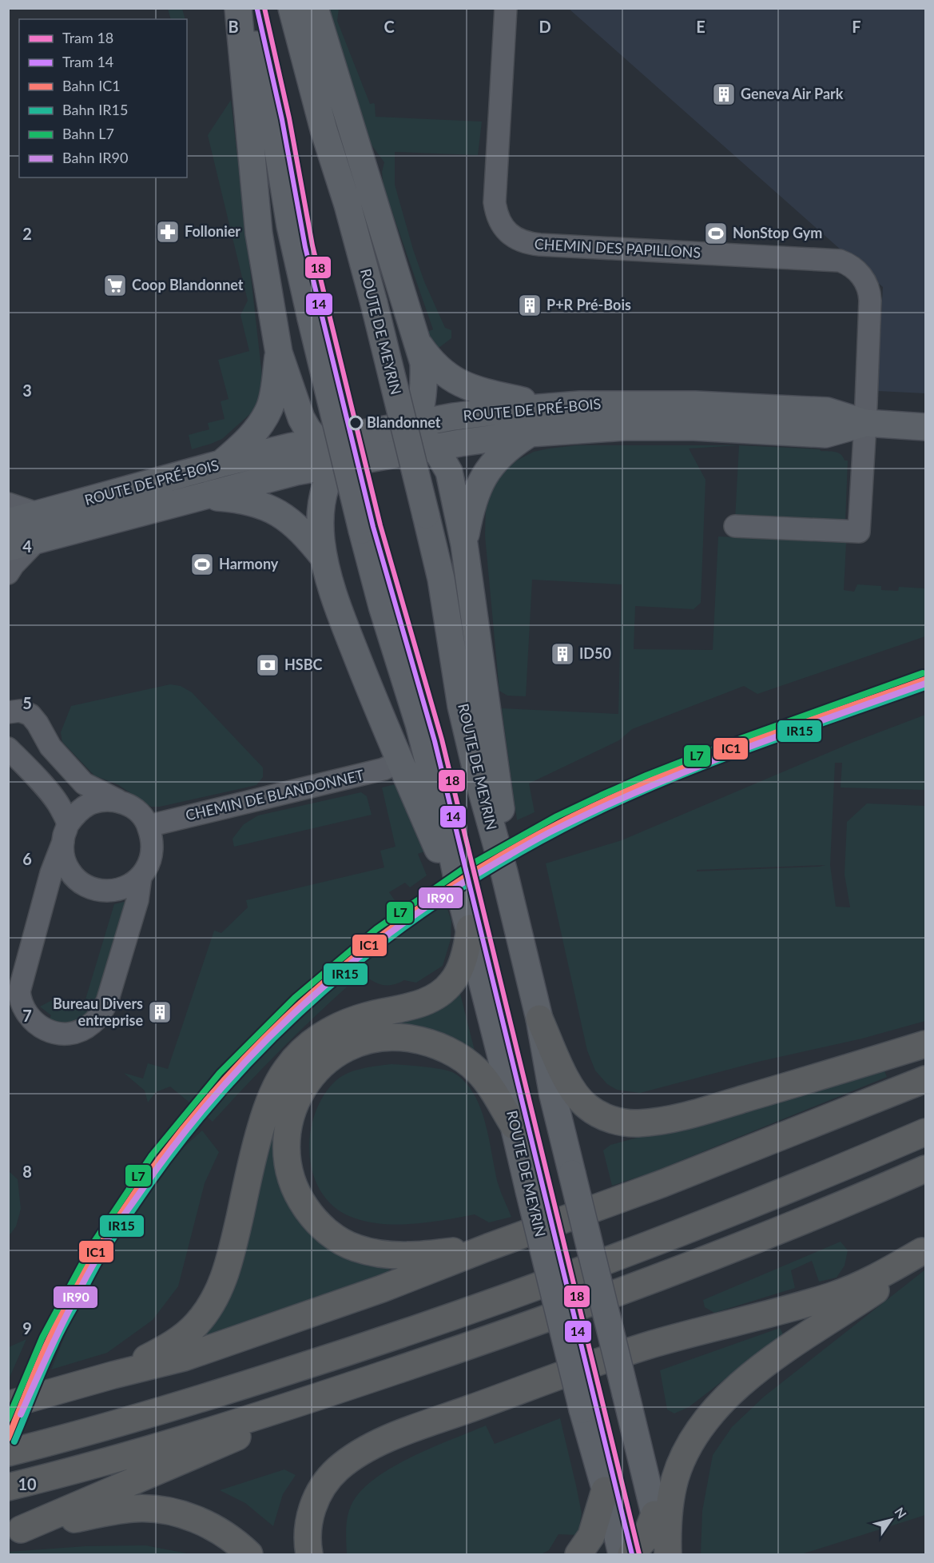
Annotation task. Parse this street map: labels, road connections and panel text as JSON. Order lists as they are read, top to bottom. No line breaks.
{"streets":{"main road":["ROUTE DE MEYRIN","ROUTE DE PRÉ-BOIS"],"street":["CHEMIN DES PAPILLONS","CHEMIN DE BLANDONNET"]},"crossings":[["CHEMIN DES PAPILLONS","ROUTE DE PRÉ-BOIS"]],"places":{"building":["Geneva Air Park","P+R Pré-Bois","ID50","Bureau Divers entreprise"],"pharmacy":["Follonier"],"sports":["NonStop Gym","Harmony"],"supermarket":["Coop Blandonnet"],"other":["Blandonnet"],"bank":["HSBC"]},"lines":["tram line 18","tram line 14","rail line L7","rail line IC1","rail line IR90","rail line IR15"],"legend":["Tram 18","Tram 14","Bahn IC1","Bahn IR15","Bahn L7","Bahn IR90"],"north":"top right","grid":{"columns":["B","C","D","E","F"],"rows":["2","3","4","5","6","7","8","9","10"]}}
